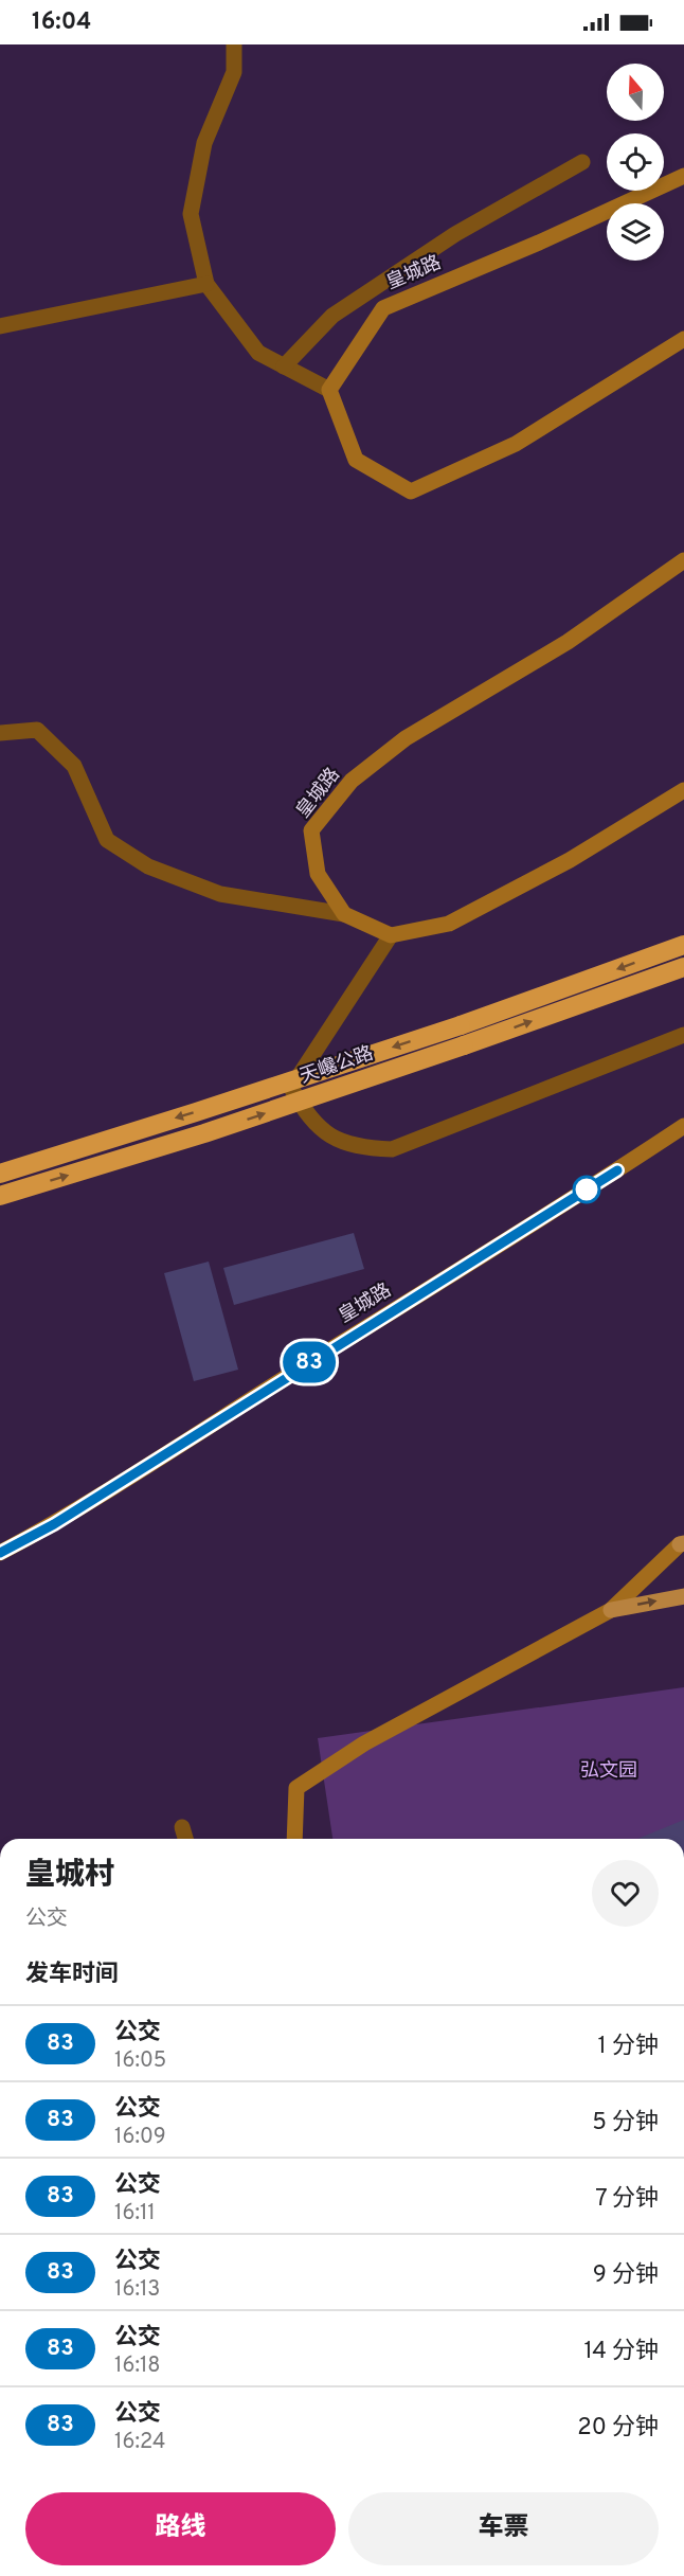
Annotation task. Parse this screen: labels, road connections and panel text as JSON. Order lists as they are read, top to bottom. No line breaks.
{"streets":{"highway":["天巉公路"],"street":["皇城路"]},"parks":["弘文园"],"lines":["bus line 83"],"north":"top","page":{"status":"16:04","on_map":"83","heading":[["皇城村","公交"],"发车时间"],"list":[{"mark":"83","name":"公交","note":"16:05","value":"1 分钟"},{"mark":"83","name":"公交","note":"16:09","value":"5 分钟"},{"mark":"83","name":"公交","note":"16:11","value":"7 分钟"},{"mark":"83","name":"公交","note":"16:13","value":"9 分钟"},{"mark":"83","name":"公交","note":"16:18","value":"14 分钟"},{"mark":"83","name":"公交","note":"16:24","value":"20 分钟"}],"buttons":["路线","车票"]}}
